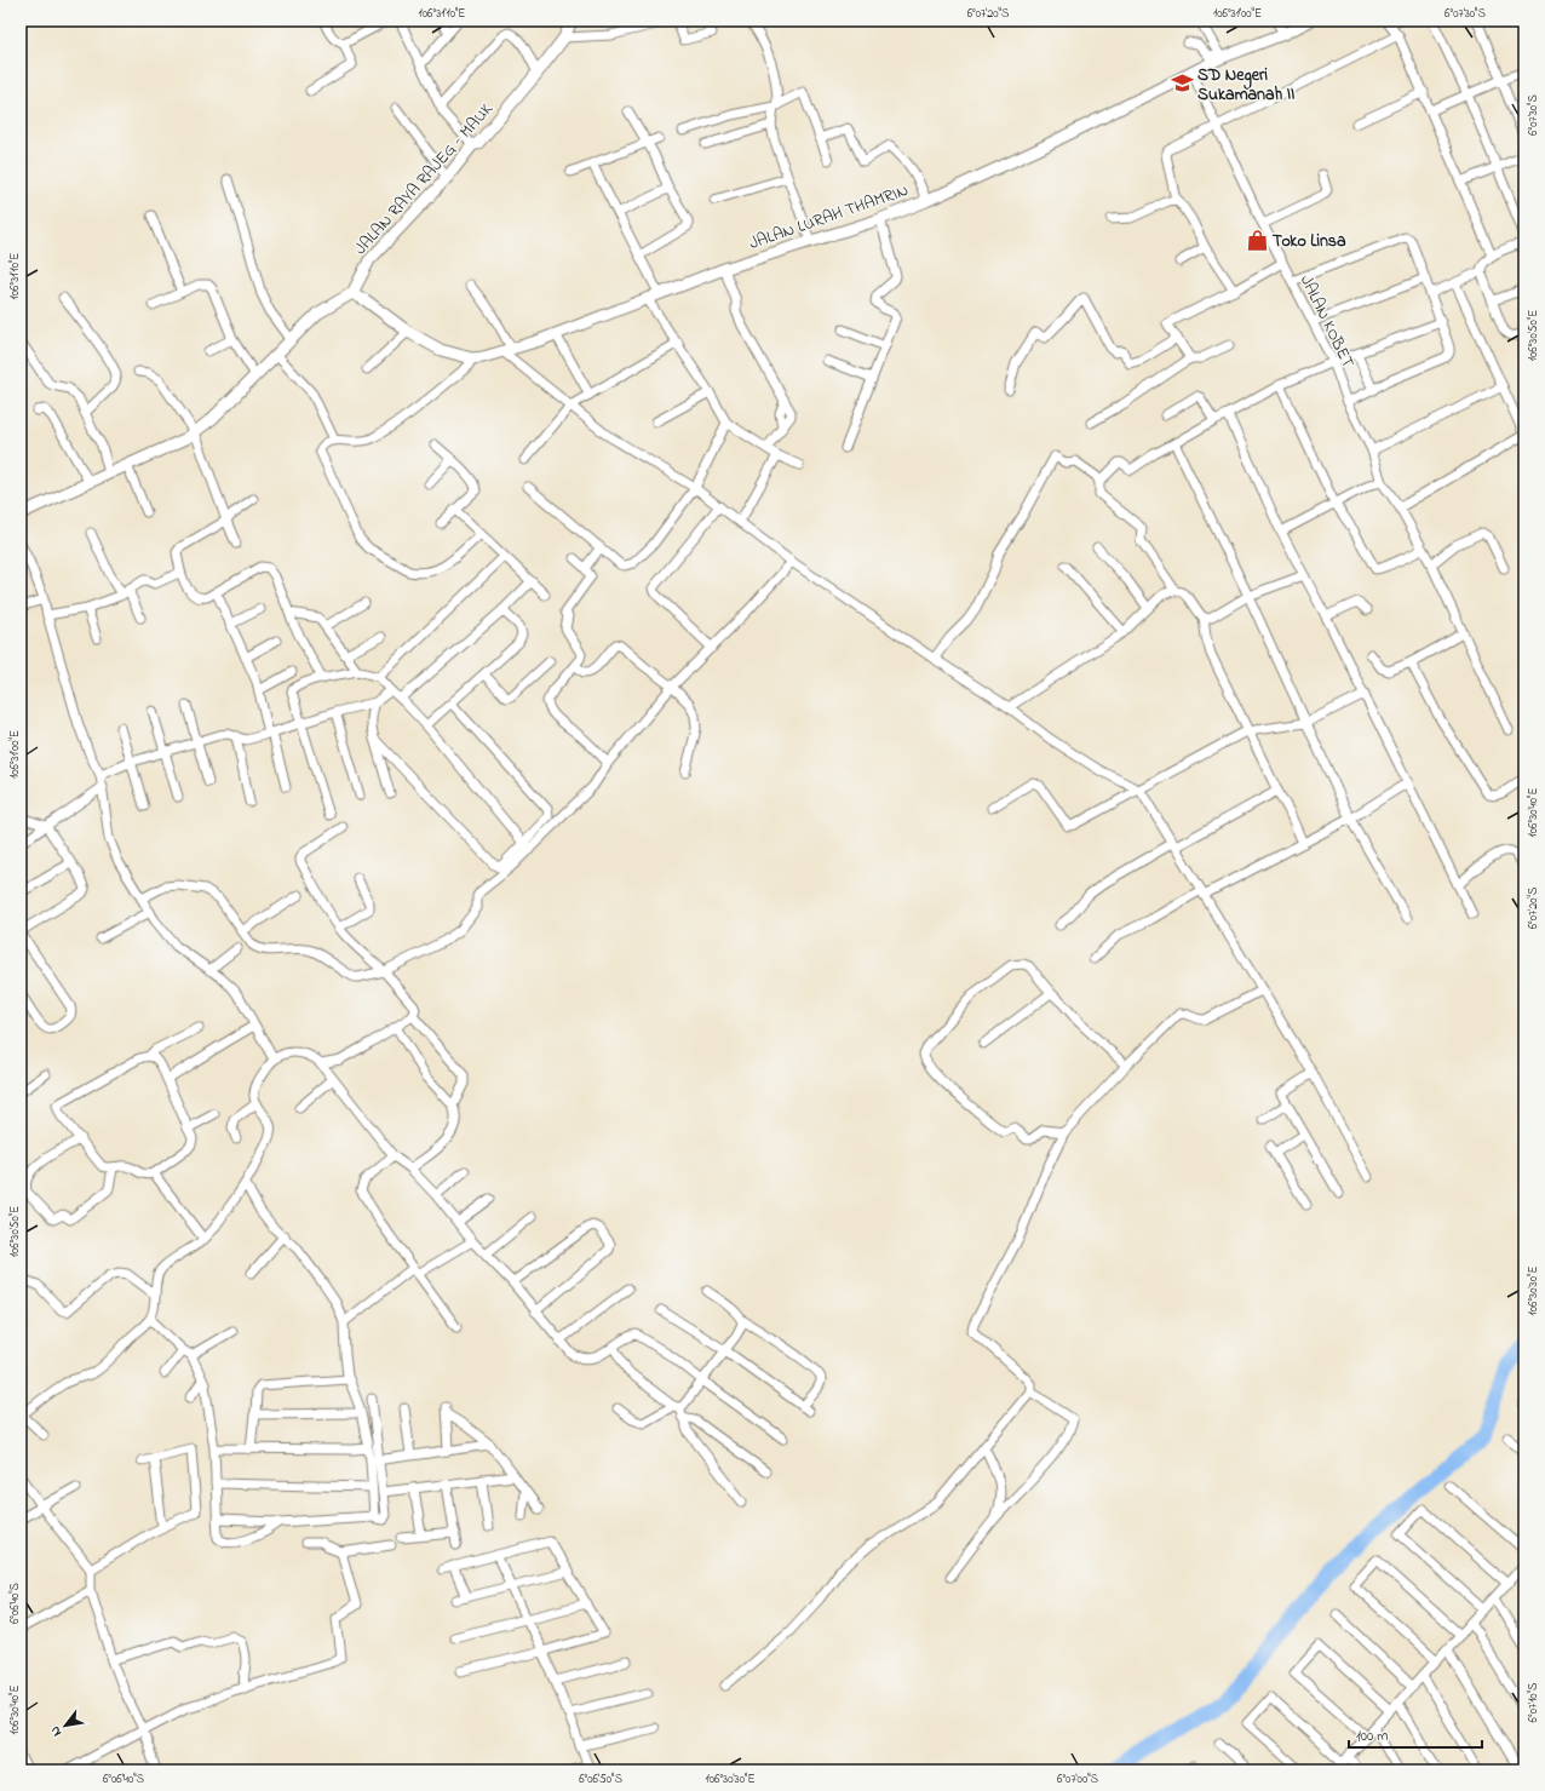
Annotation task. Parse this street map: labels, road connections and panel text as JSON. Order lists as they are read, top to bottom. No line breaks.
{"streets":{"street":["JALAN RAYA RAJEG - MAUK","JALAN LURAH THAMRIN","JALAN KOBET"]},"crossings":[["JALAN RAYA RAJEG - MAUK","JALAN LURAH THAMRIN"],["JALAN LURAH THAMRIN","JALAN KOBET"]],"places":{"school or university":["SD Negeri Sukamanah II"],"shop":["Toko Linsa"]},"scale_bar":"100 m","north":"bottom left","coordinates":["106°31'10\"E","6°07'20\"S","106°31'00\"E","6°07'30\"S","106°30'50\"E","106°30'40\"E","106°30'30\"E","6°06'40\"S","6°07'10\"S","6°06'50\"S","6°07'00\"S"]}
